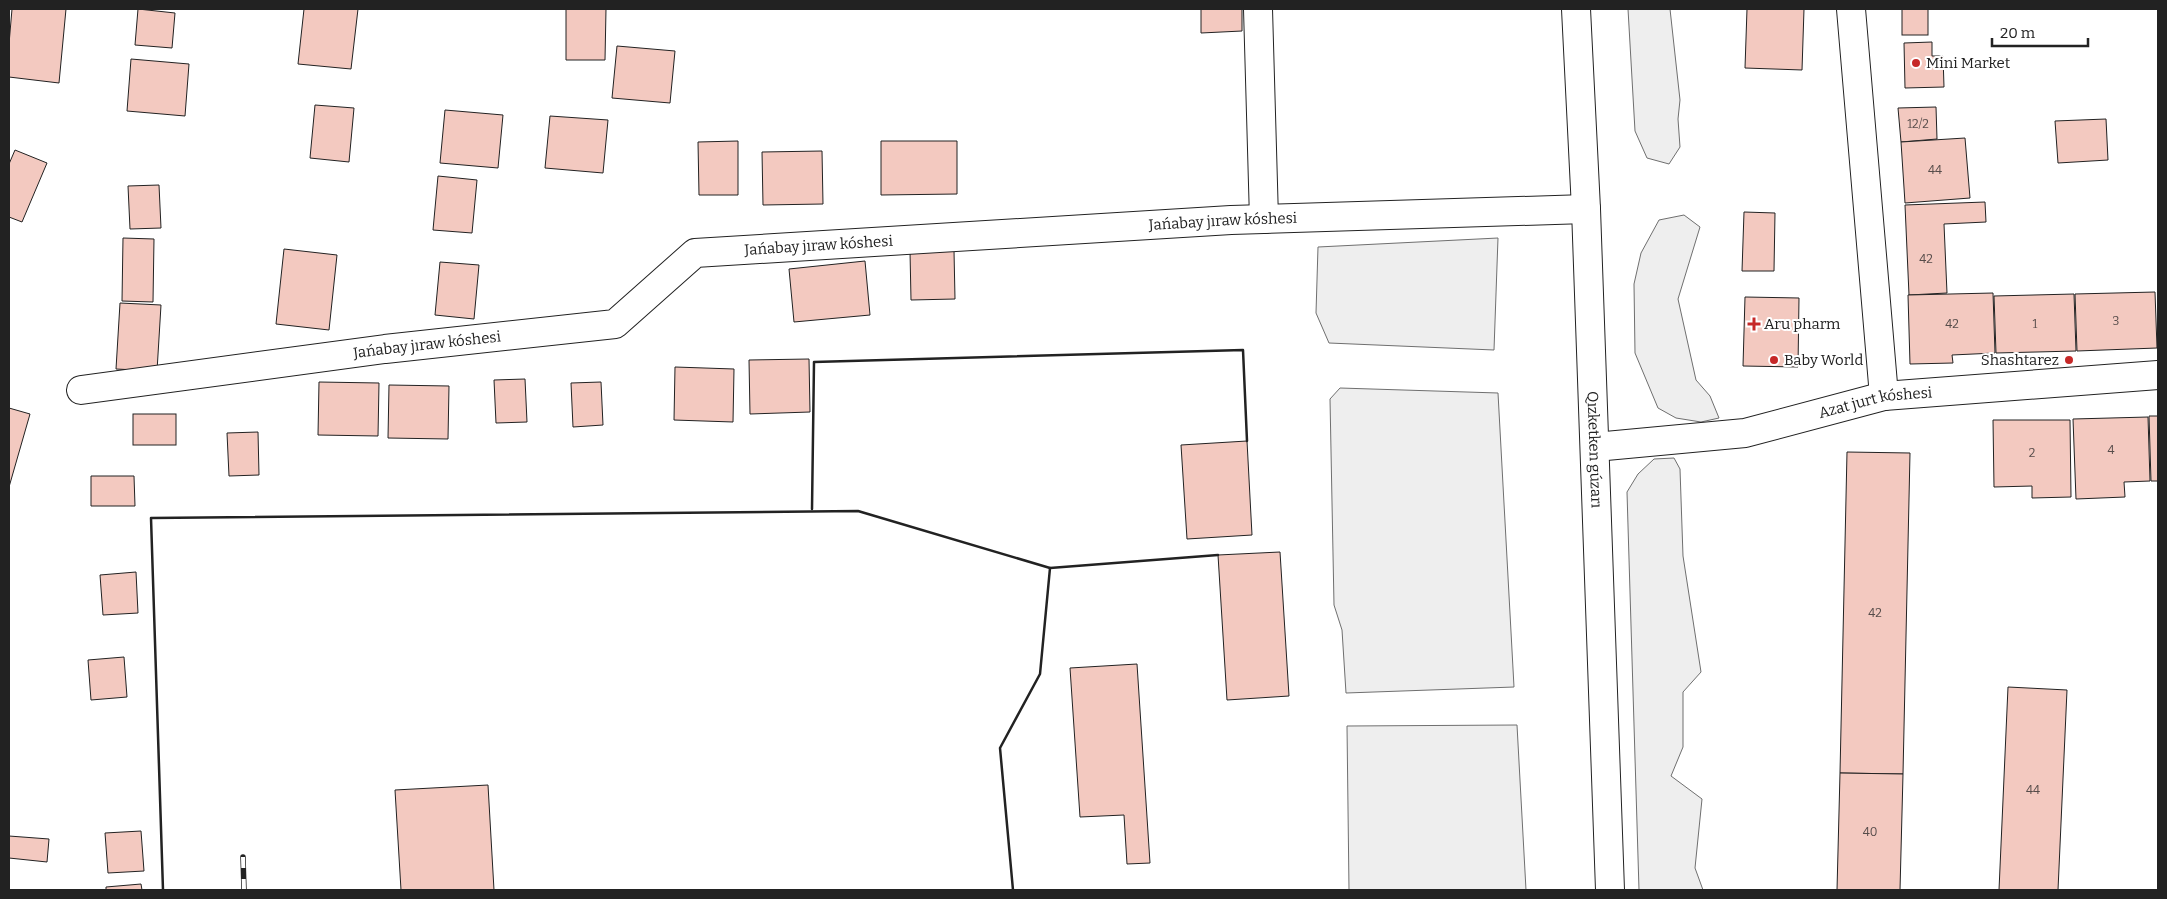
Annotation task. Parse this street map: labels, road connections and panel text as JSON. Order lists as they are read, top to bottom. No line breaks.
{"streets":{"street":["Jańabay jıraw kóshesi","Azat jurt kóshesi","Qızketken gúzarı"]},"crossings":[["Jańabay jıraw kóshesi","Qızketken gúzarı"],["Azat jurt kóshesi","Qızketken gúzarı"]],"places":{"other":["Mini Market","Baby World","Shashtarez"],"health":["Aru pharm"]},"house_numbers":["12/2","44","42","3","42","1","4","2","42","44","40"],"scale_bar":"20 m"}
